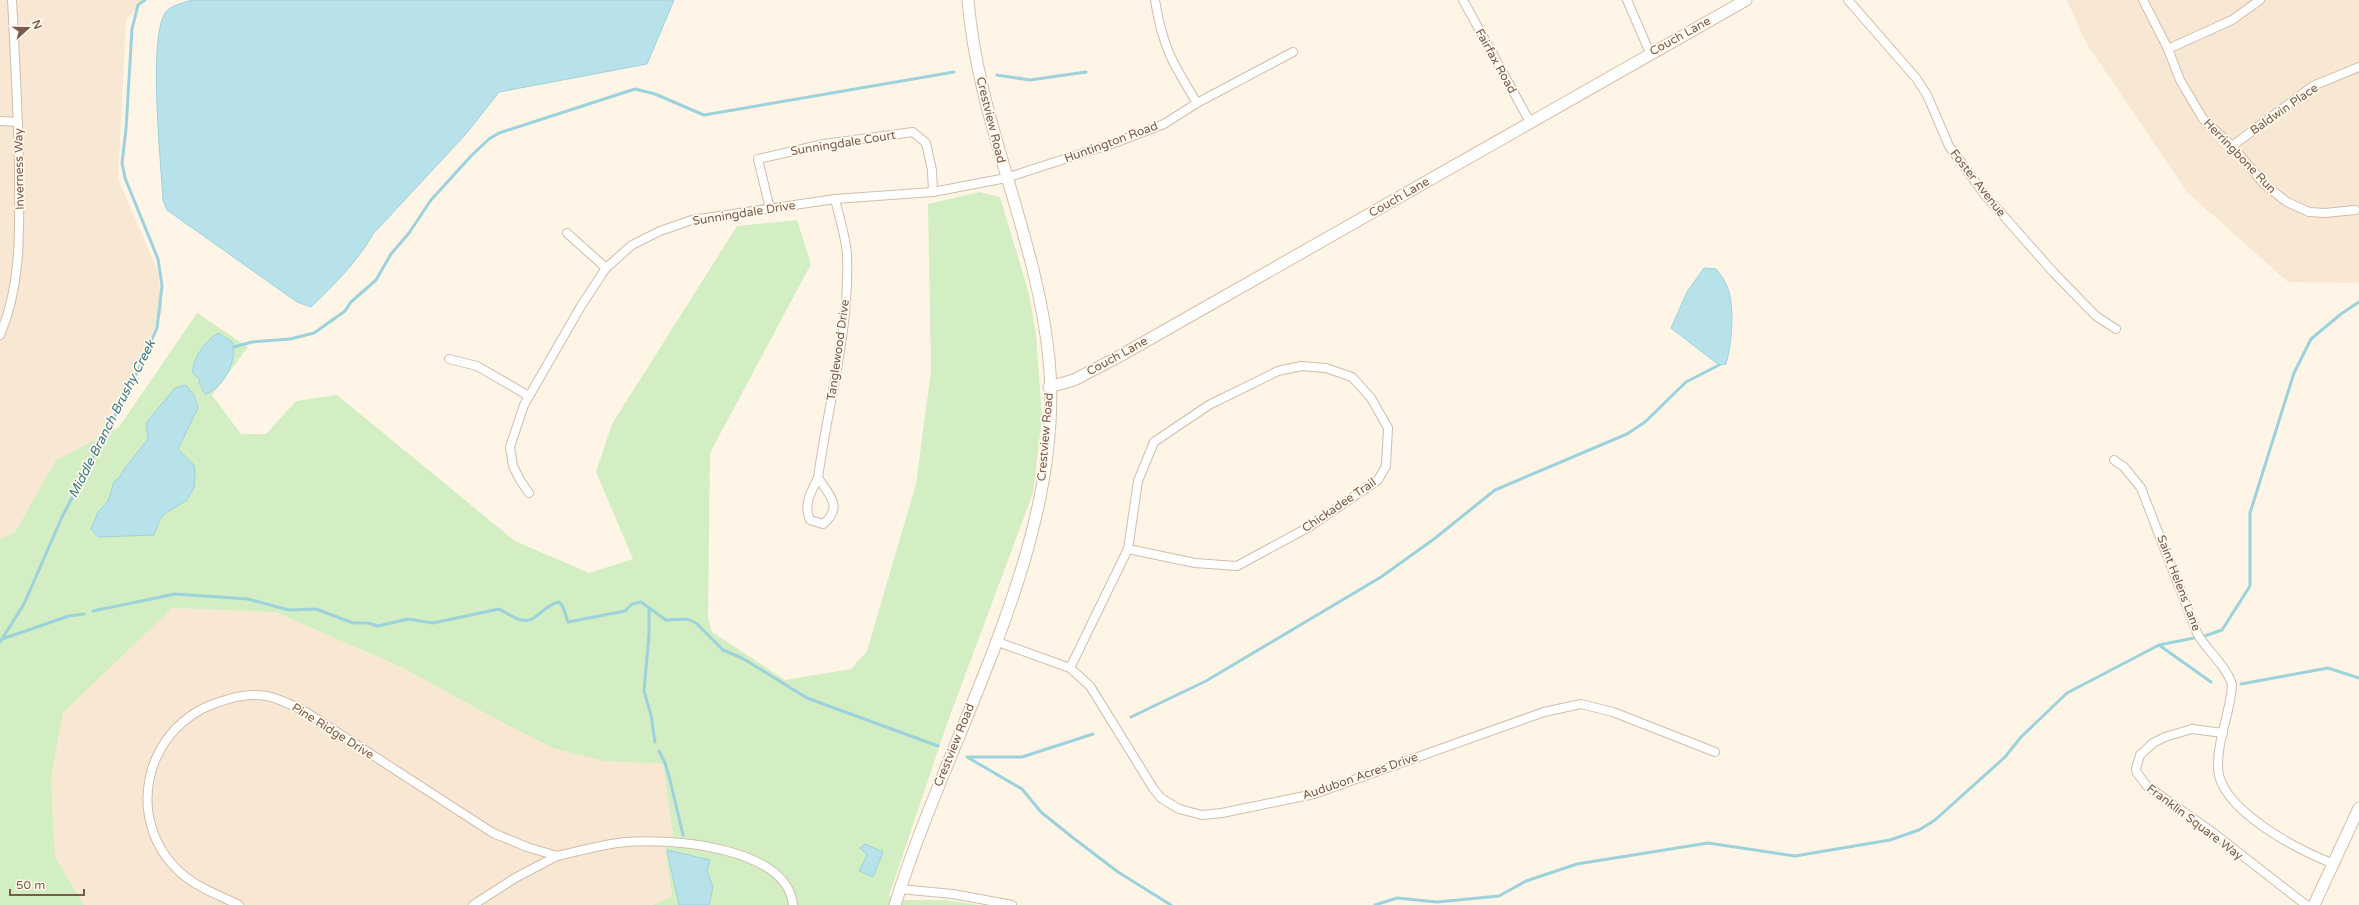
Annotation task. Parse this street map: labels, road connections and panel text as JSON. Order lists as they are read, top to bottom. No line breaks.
{"streets":{"street":["Couch Lane","Fairfax Road","Baldwin Place","Crestview Road","Huntington Road","Sunningdale Court","Herringbone Run","Inverness Way","Foster Avenue","Sunningdale Drive","Tanglewood Drive","Chickadee Trail","Saint Helens Lane","Pine Ridge Drive","Audubon Acres Drive","Franklin Square Way"]},"crossings":[["Couch Lane","Fairfax Road"],["Couch Lane","Crestview Road"],["Baldwin Place","Herringbone Run"],["Crestview Road","Huntington Road"],["Crestview Road","Sunningdale Drive"],["Crestview Road","Audubon Acres Drive"],["Huntington Road","Sunningdale Drive"],["Sunningdale Court","Sunningdale Drive"],["Sunningdale Drive","Tanglewood Drive"],["Chickadee Trail","Audubon Acres Drive"],["Saint Helens Lane","Franklin Square Way"]],"water":["Middle Branch Brushy Creek"],"scale_bar":"50 m","north":"right"}
